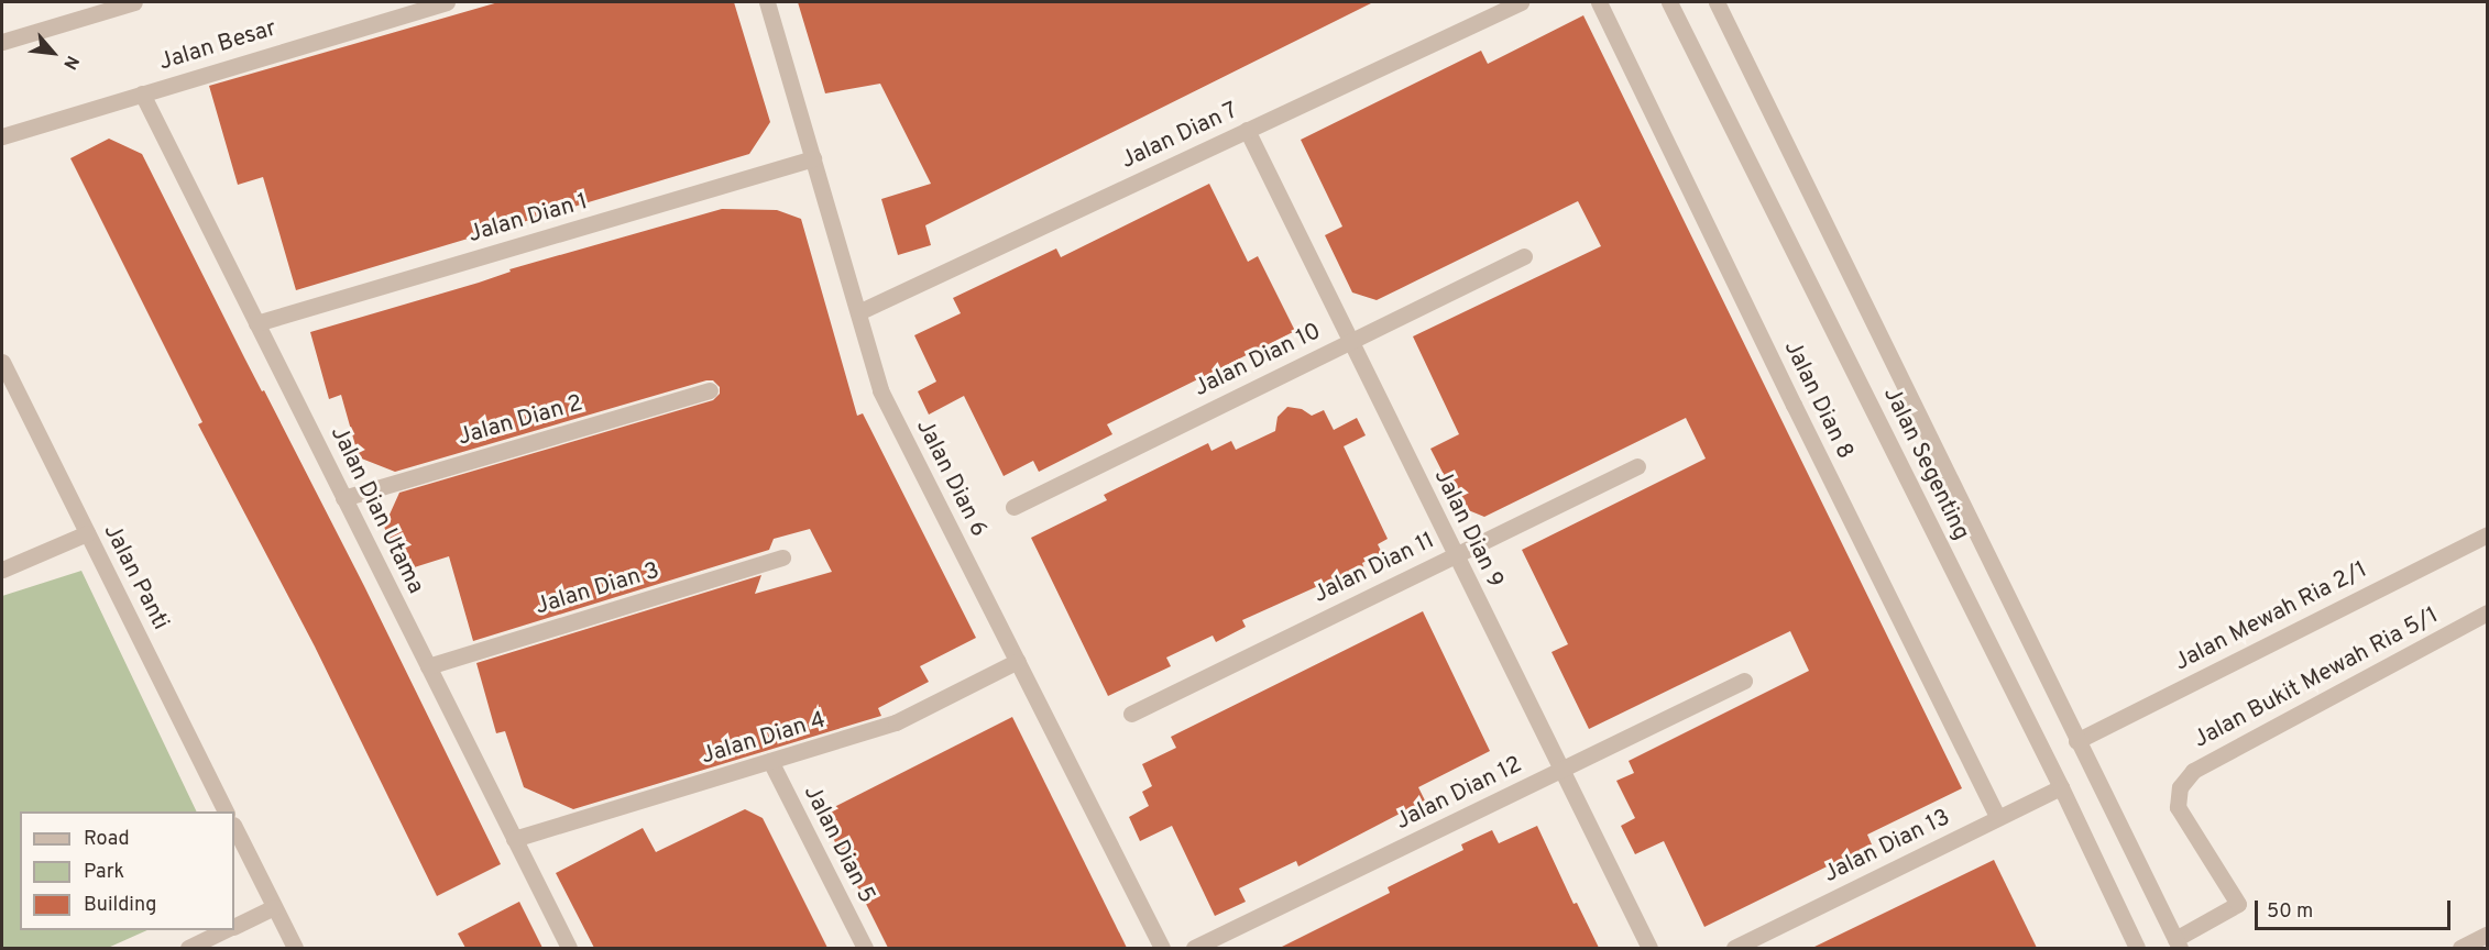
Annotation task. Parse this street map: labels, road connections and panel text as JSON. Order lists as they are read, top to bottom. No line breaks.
{"streets":{"street":["Jalan Besar","Jalan Dian 7","Jalan Dian 1","Jalan Dian 10","Jalan Dian 8","Jalan Dian 2","Jalan Segenting","Jalan Dian 6","Jalan Dian Utama","Jalan Dian 9","Jalan Dian 11","Jalan Panti","Jalan Dian 3","Jalan Mewah Ria 2/1","Jalan Bukit Mewah Ria 5/1","Jalan Dian 4","Jalan Dian 12","Jalan Dian 5","Jalan Dian 13"]},"crossings":[["Jalan Besar","Jalan Dian Utama"],["Jalan Dian 7","Jalan Dian 6"],["Jalan Dian 7","Jalan Dian 9"],["Jalan Dian 1","Jalan Dian 6"],["Jalan Dian 1","Jalan Dian Utama"],["Jalan Dian 10","Jalan Dian 9"],["Jalan Dian 8","Jalan Dian 13"],["Jalan Dian 2","Jalan Dian Utama"],["Jalan Segenting","Jalan Mewah Ria 2/1"],["Jalan Segenting","Jalan Bukit Mewah Ria 5/1"],["Jalan Segenting","Jalan Dian 13"],["Jalan Dian 6","Jalan Dian 4"],["Jalan Dian Utama","Jalan Dian 3"],["Jalan Dian Utama","Jalan Dian 4"],["Jalan Dian 9","Jalan Dian 11"],["Jalan Dian 9","Jalan Dian 12"],["Jalan Dian 4","Jalan Dian 5"]],"legend":["Road","Park","Building"],"scale_bar":"50 m","north":"bottom right"}
